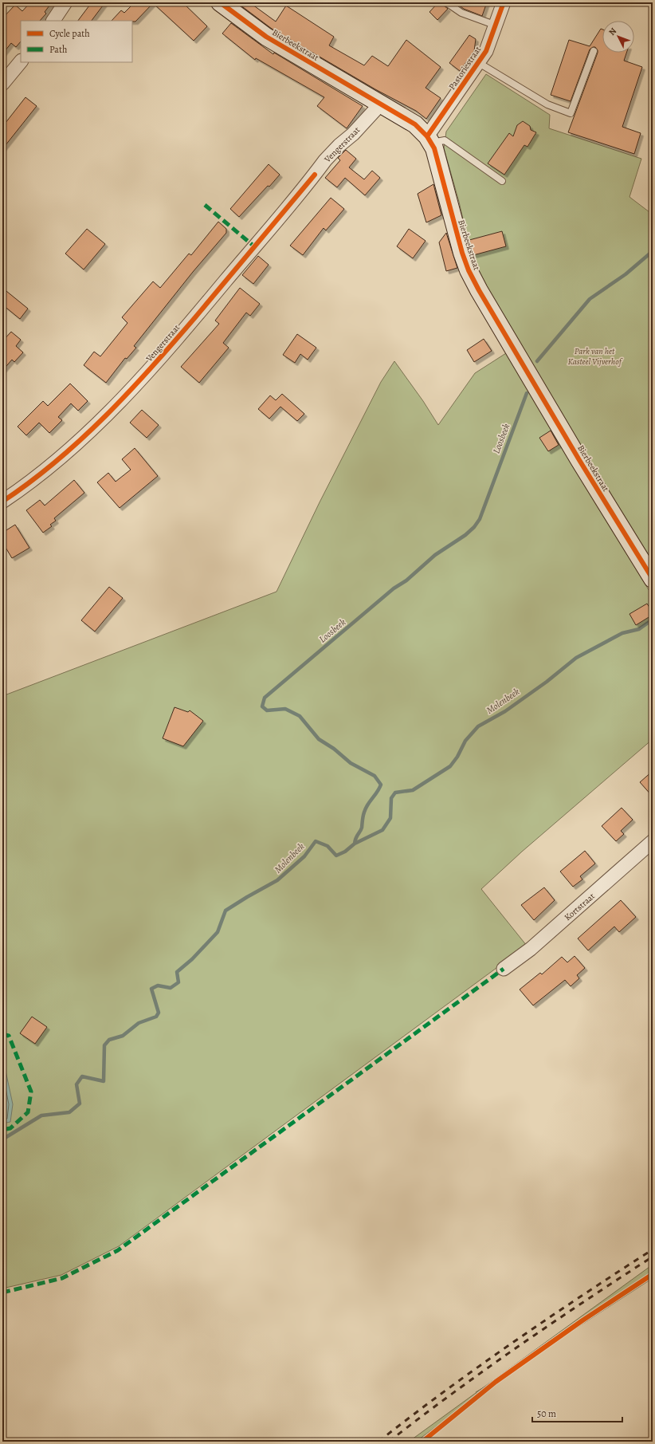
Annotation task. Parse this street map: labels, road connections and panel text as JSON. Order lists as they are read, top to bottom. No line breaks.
{"streets":{"street":["Bierbeekstraat","Pastoriestraat","Vengerstraat","Kortstraat"]},"crossings":[["Bierbeekstraat","Pastoriestraat"],["Bierbeekstraat","Vengerstraat"]],"water":["Loosbeek","Molenbeek"],"parks":["Park van het Kasteel Vijverhof"],"legend":["Cycle path","Path"],"scale_bar":"50 m","north":"top left"}
